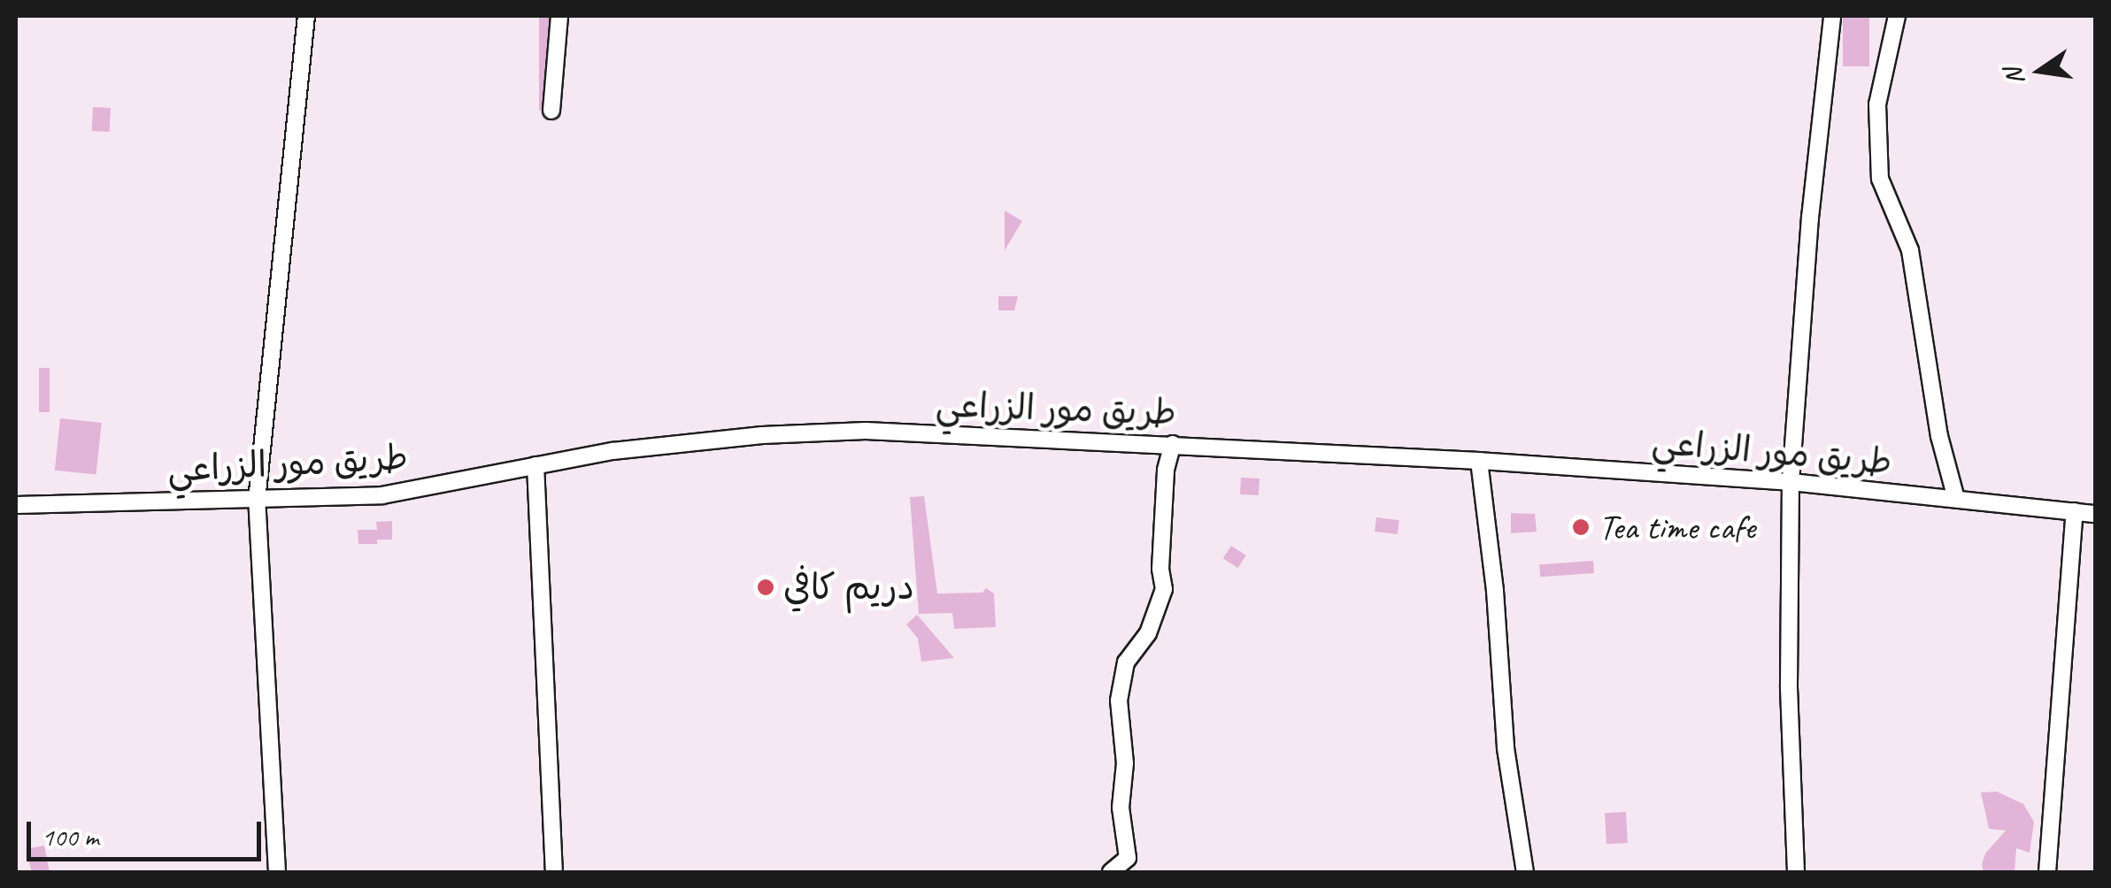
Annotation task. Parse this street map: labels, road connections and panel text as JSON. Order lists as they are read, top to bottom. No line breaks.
{"streets":{"street":["طريق مور الزراعي"]},"places":["Tea time cafe","دريم كافي"],"scale_bar":"100 m","north":"left"}
